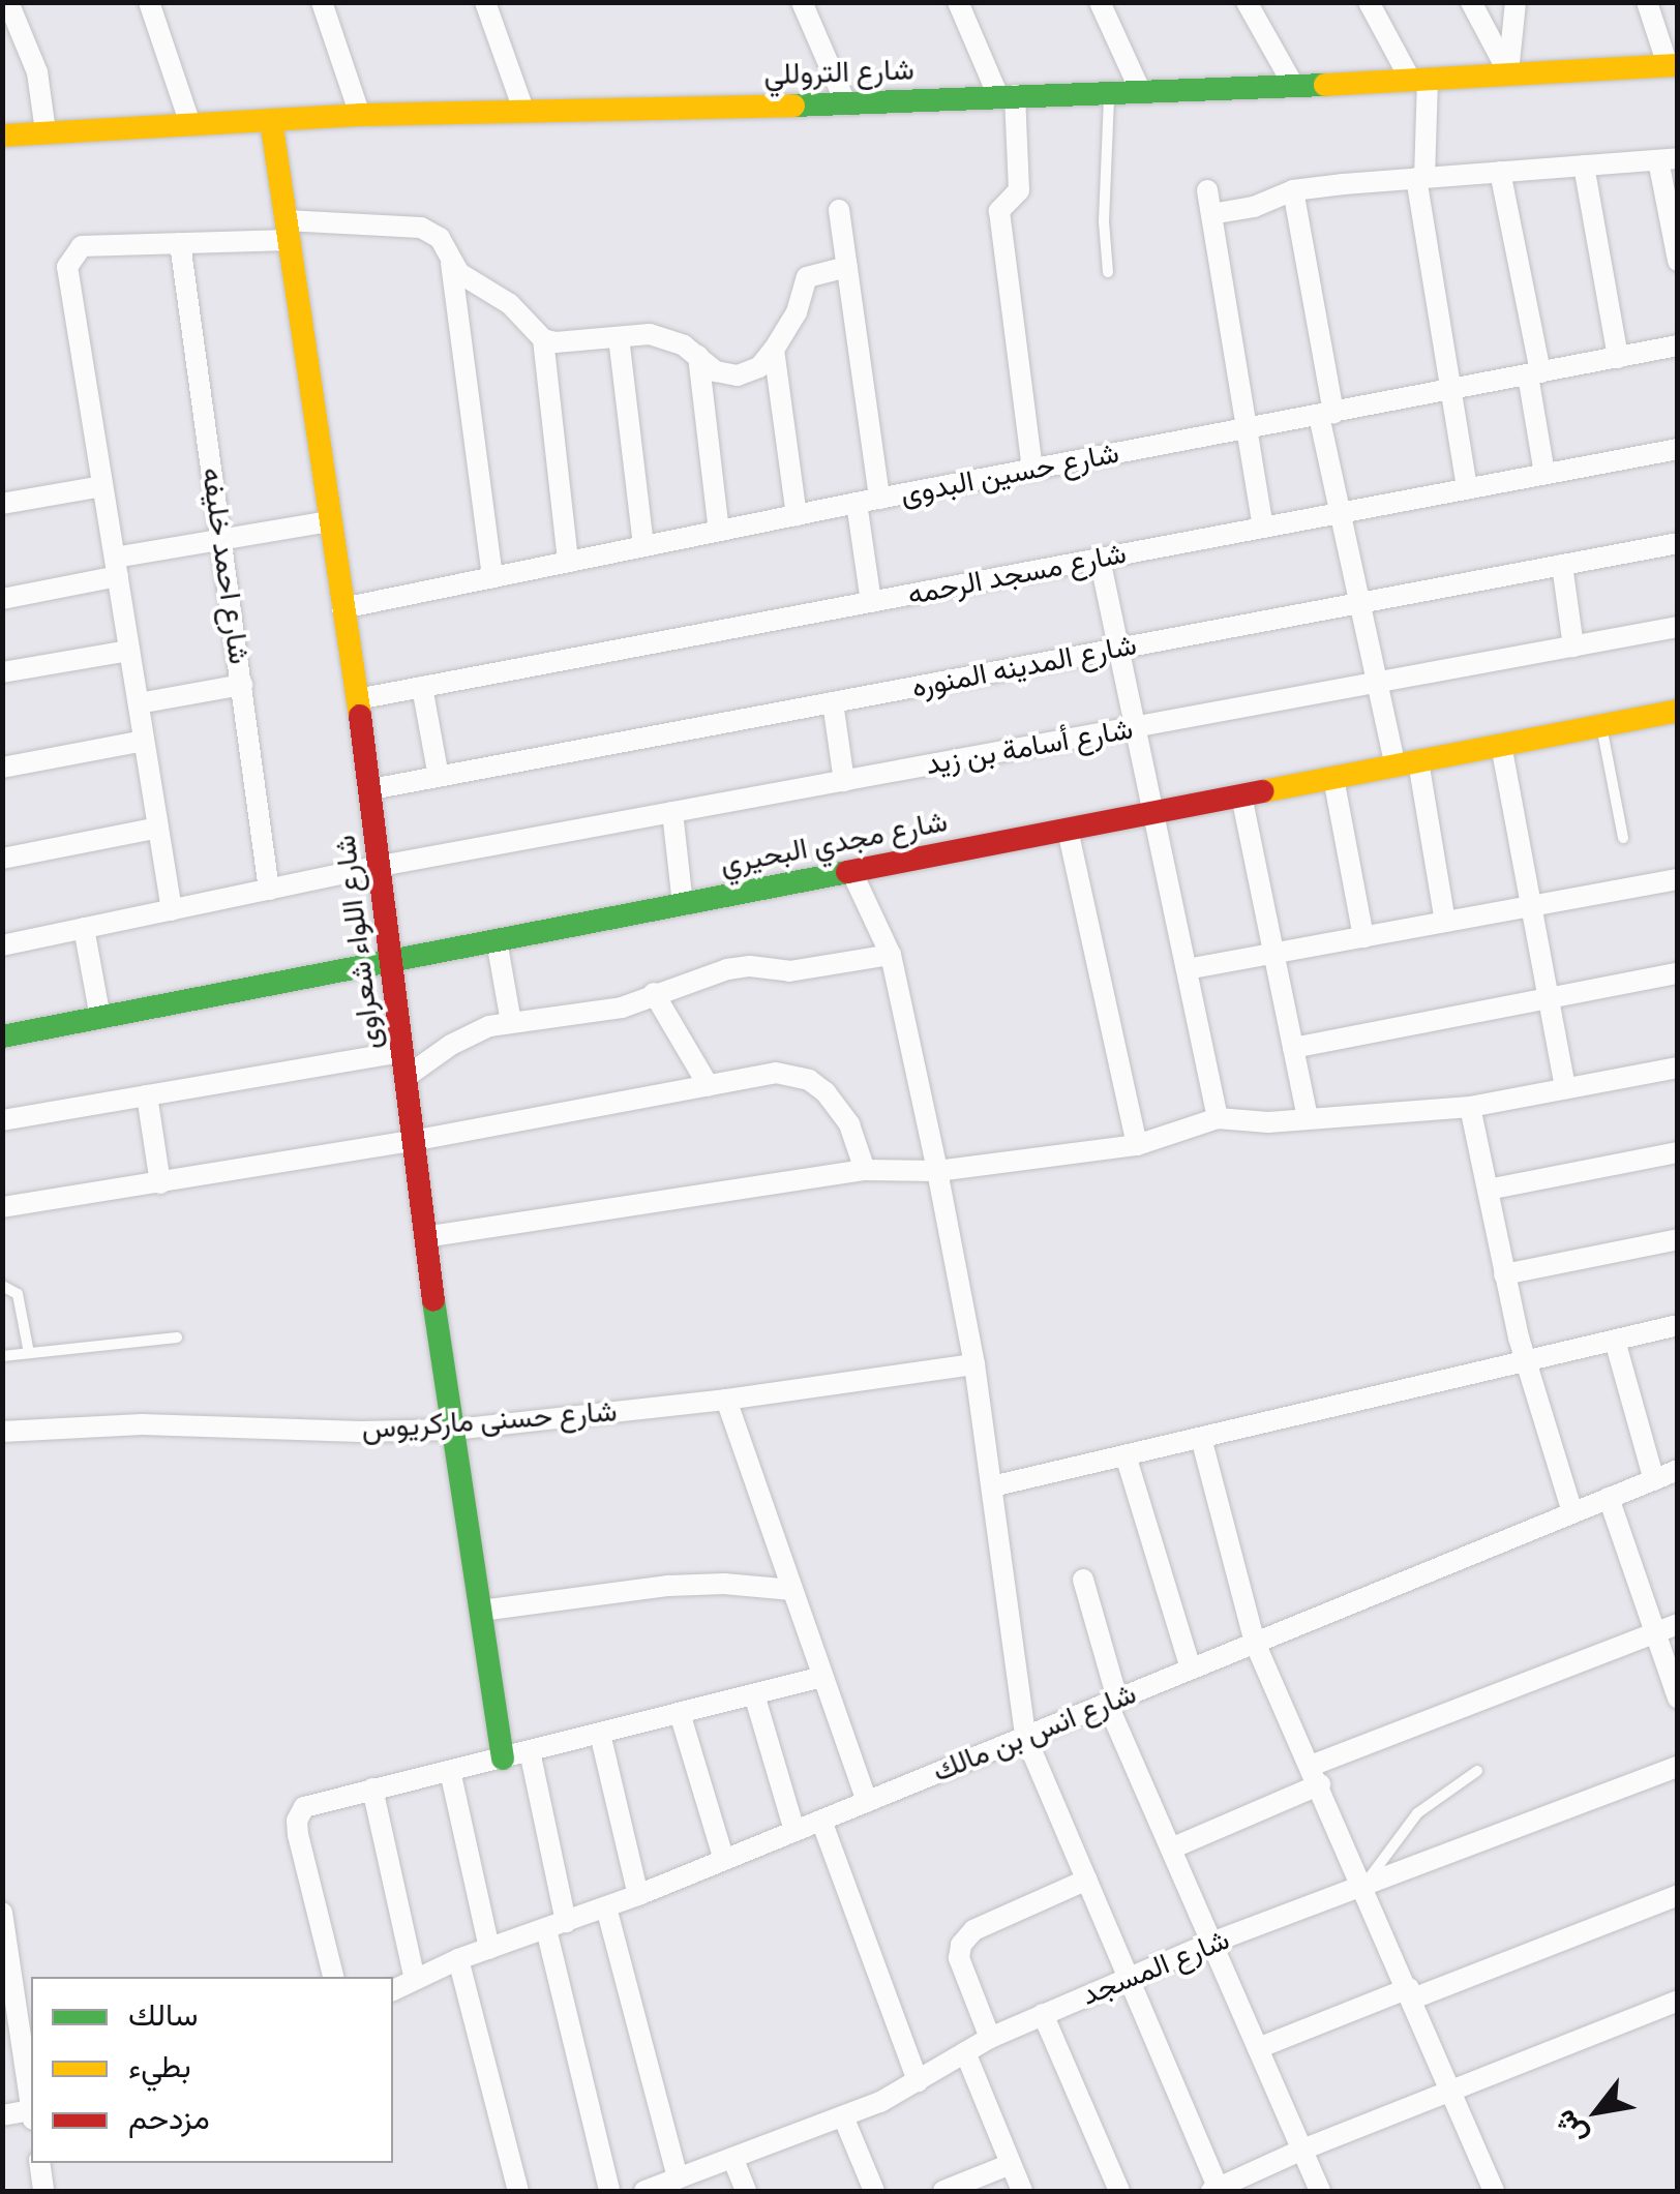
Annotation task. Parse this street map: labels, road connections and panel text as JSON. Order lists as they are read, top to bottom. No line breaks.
{"streets":{"street":["شارع التروللي","شارع حسين البدوى","شارع احمد خليفه","شارع مسجد الرحمه","شارع المدينه المنوره","شارع أسامة بن زيد","شارع مجدي البحيري","شارع اللواء شعراوى","شارع حسنى ماركريوس","شارع انس بن مالك","شارع المسجد"]},"crossings":[["شارع التروللي","شارع اللواء شعراوى"],["شارع حسين البدوى","شارع اللواء شعراوى"],["شارع احمد خليفه","شارع أسامة بن زيد"],["شارع مسجد الرحمه","شارع اللواء شعراوى"],["شارع المدينه المنوره","شارع اللواء شعراوى"],["شارع أسامة بن زيد","شارع اللواء شعراوى"],["شارع مجدي البحيري","شارع اللواء شعراوى"],["شارع اللواء شعراوى","شارع حسنى ماركريوس"]],"legend":["سالك","بطيء","مزدحم"],"north":"bottom left"}
